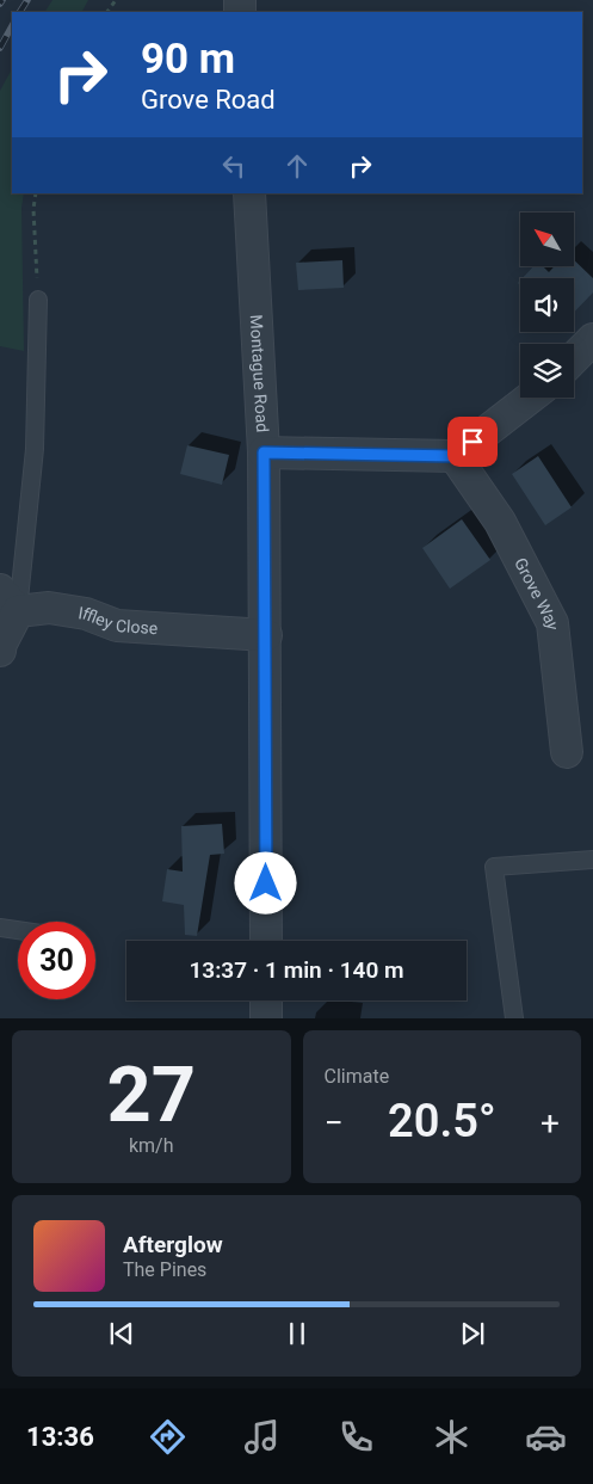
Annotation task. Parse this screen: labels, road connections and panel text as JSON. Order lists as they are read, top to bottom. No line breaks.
{"streets":{"street":["Montague Road","Grove Way","Iffley Close"]},"crossings":[["Montague Road","Iffley Close"]],"north":"top left","page":{"turn":["90 m","Grove Road"],"limit":"30","trip":"13:37 · 1 min · 140 m","tile":[["27","km/h"],"Climate"],"heat":["−","20.5°","+"],"song":["Afterglow","The Pines"],"tabs":"13:36"}}
